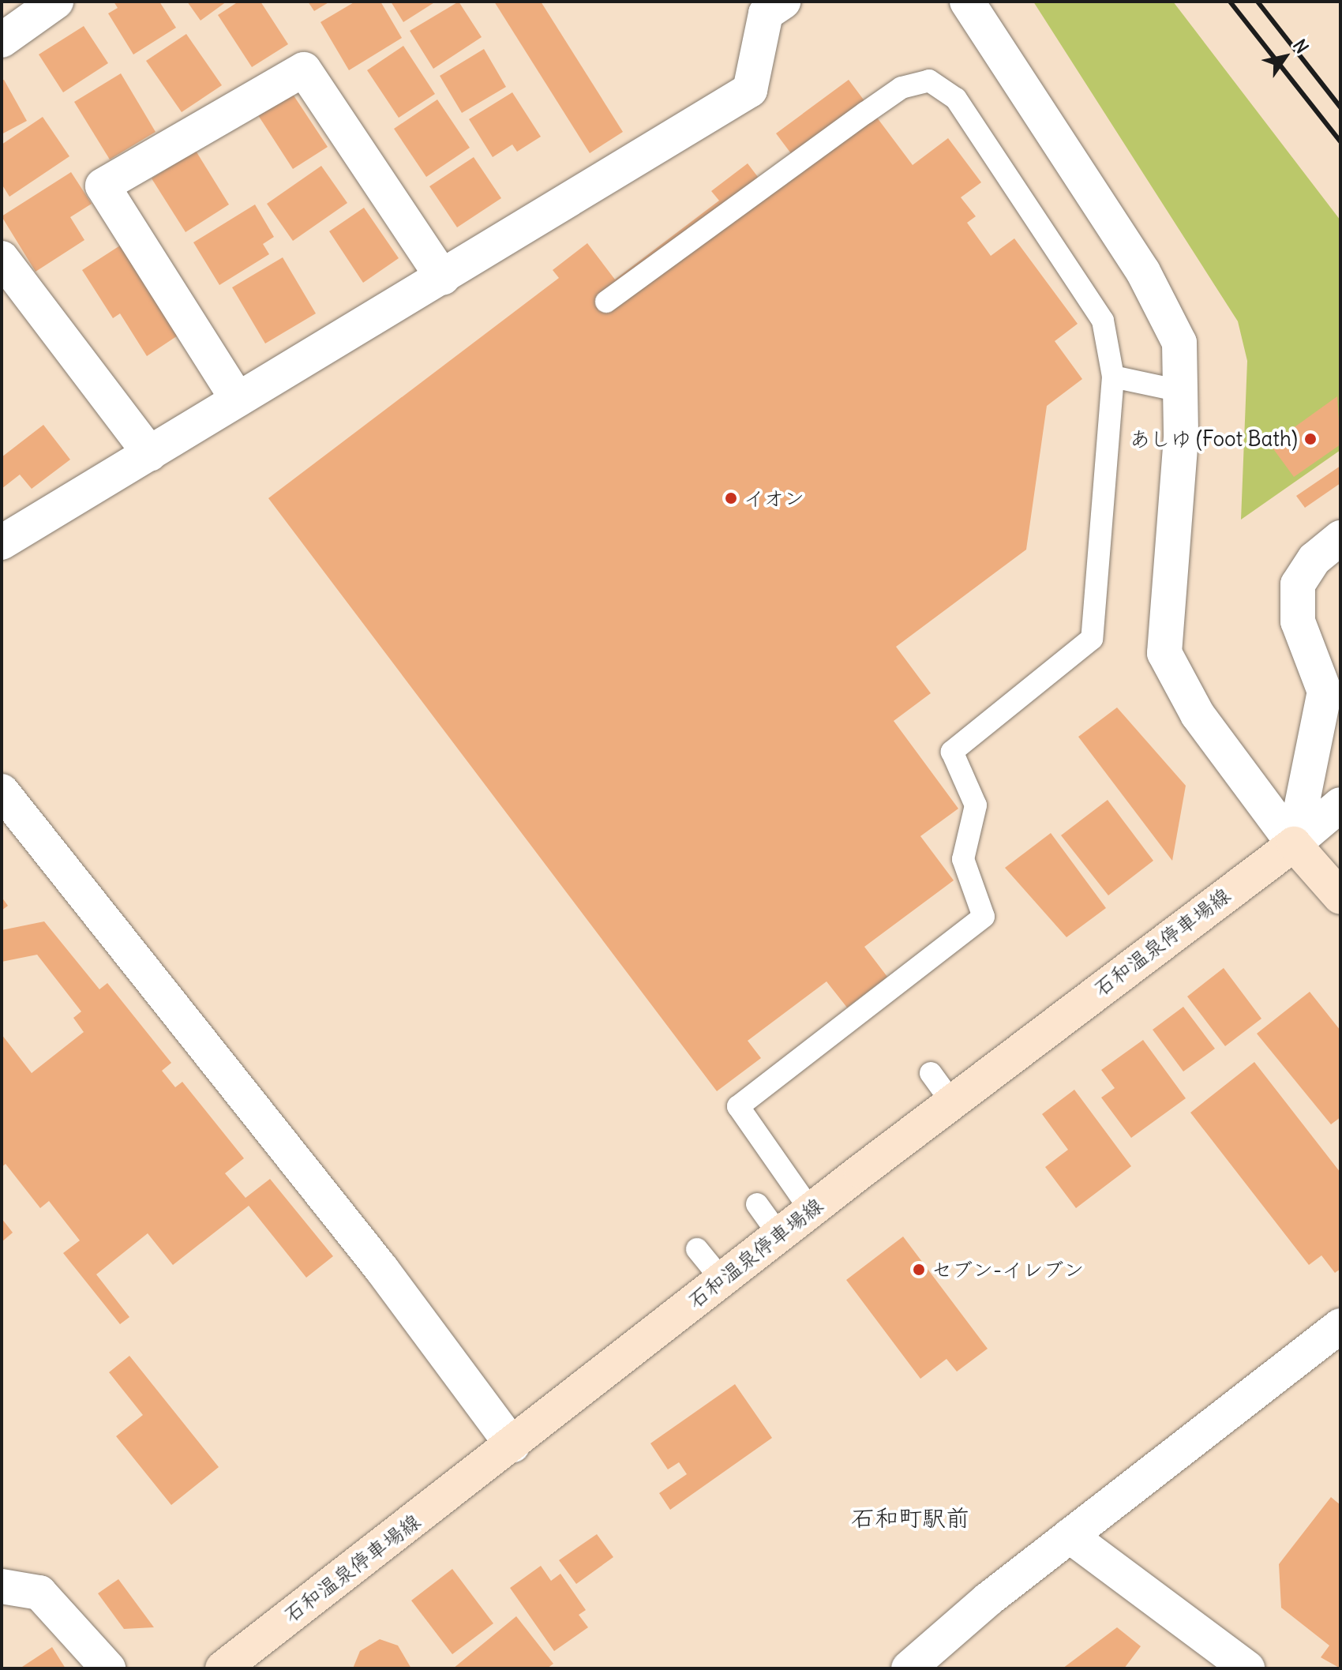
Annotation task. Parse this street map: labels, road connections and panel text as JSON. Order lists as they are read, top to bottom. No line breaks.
{"streets":{"main road":["石和温泉停車場線"]},"districts":["石和町駅前"],"places":["あしゆ (Foot Bath)","イオン","セブン-イレブン"],"north":"top right"}
